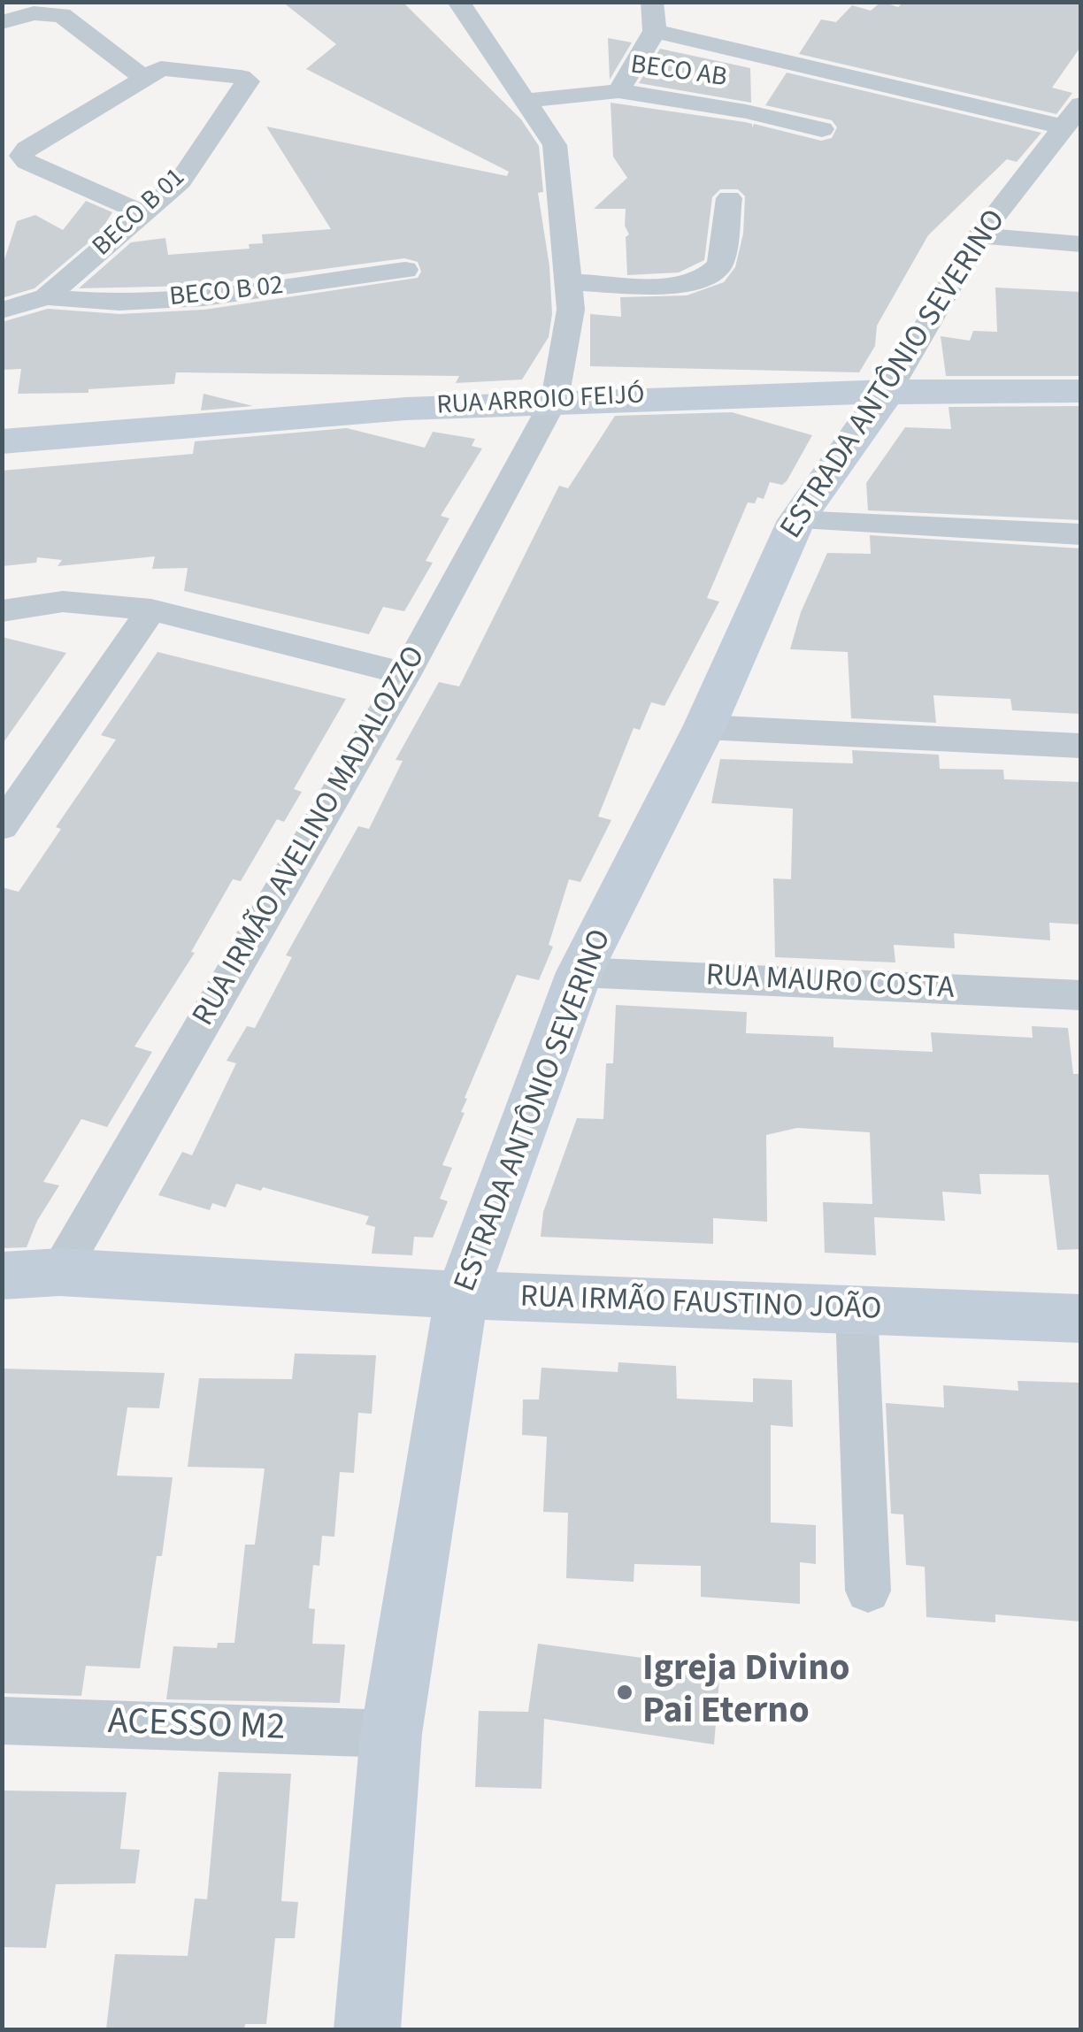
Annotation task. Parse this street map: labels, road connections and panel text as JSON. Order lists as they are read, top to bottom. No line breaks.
{"streets":{"street":["BECO AB","BECO B 01","BECO B 02","ESTRADA ANTÔNIO SEVERINO","RUA ARROIO FEIJÓ","RUA IRMÃO AVELINO MADALOZZO","RUA MAURO COSTA","RUA IRMÃO FAUSTINO JOÃO","ACESSO M2"]},"crossings":[["BECO AB","RUA IRMÃO AVELINO MADALOZZO"],["BECO B 01","BECO B 02"],["ESTRADA ANTÔNIO SEVERINO","RUA ARROIO FEIJÓ"],["ESTRADA ANTÔNIO SEVERINO","RUA MAURO COSTA"],["ESTRADA ANTÔNIO SEVERINO","RUA IRMÃO FAUSTINO JOÃO"],["ESTRADA ANTÔNIO SEVERINO","ACESSO M2"],["RUA ARROIO FEIJÓ","RUA IRMÃO AVELINO MADALOZZO"],["RUA IRMÃO AVELINO MADALOZZO","RUA IRMÃO FAUSTINO JOÃO"]],"places":["Igreja Divino Pai Eterno"]}
